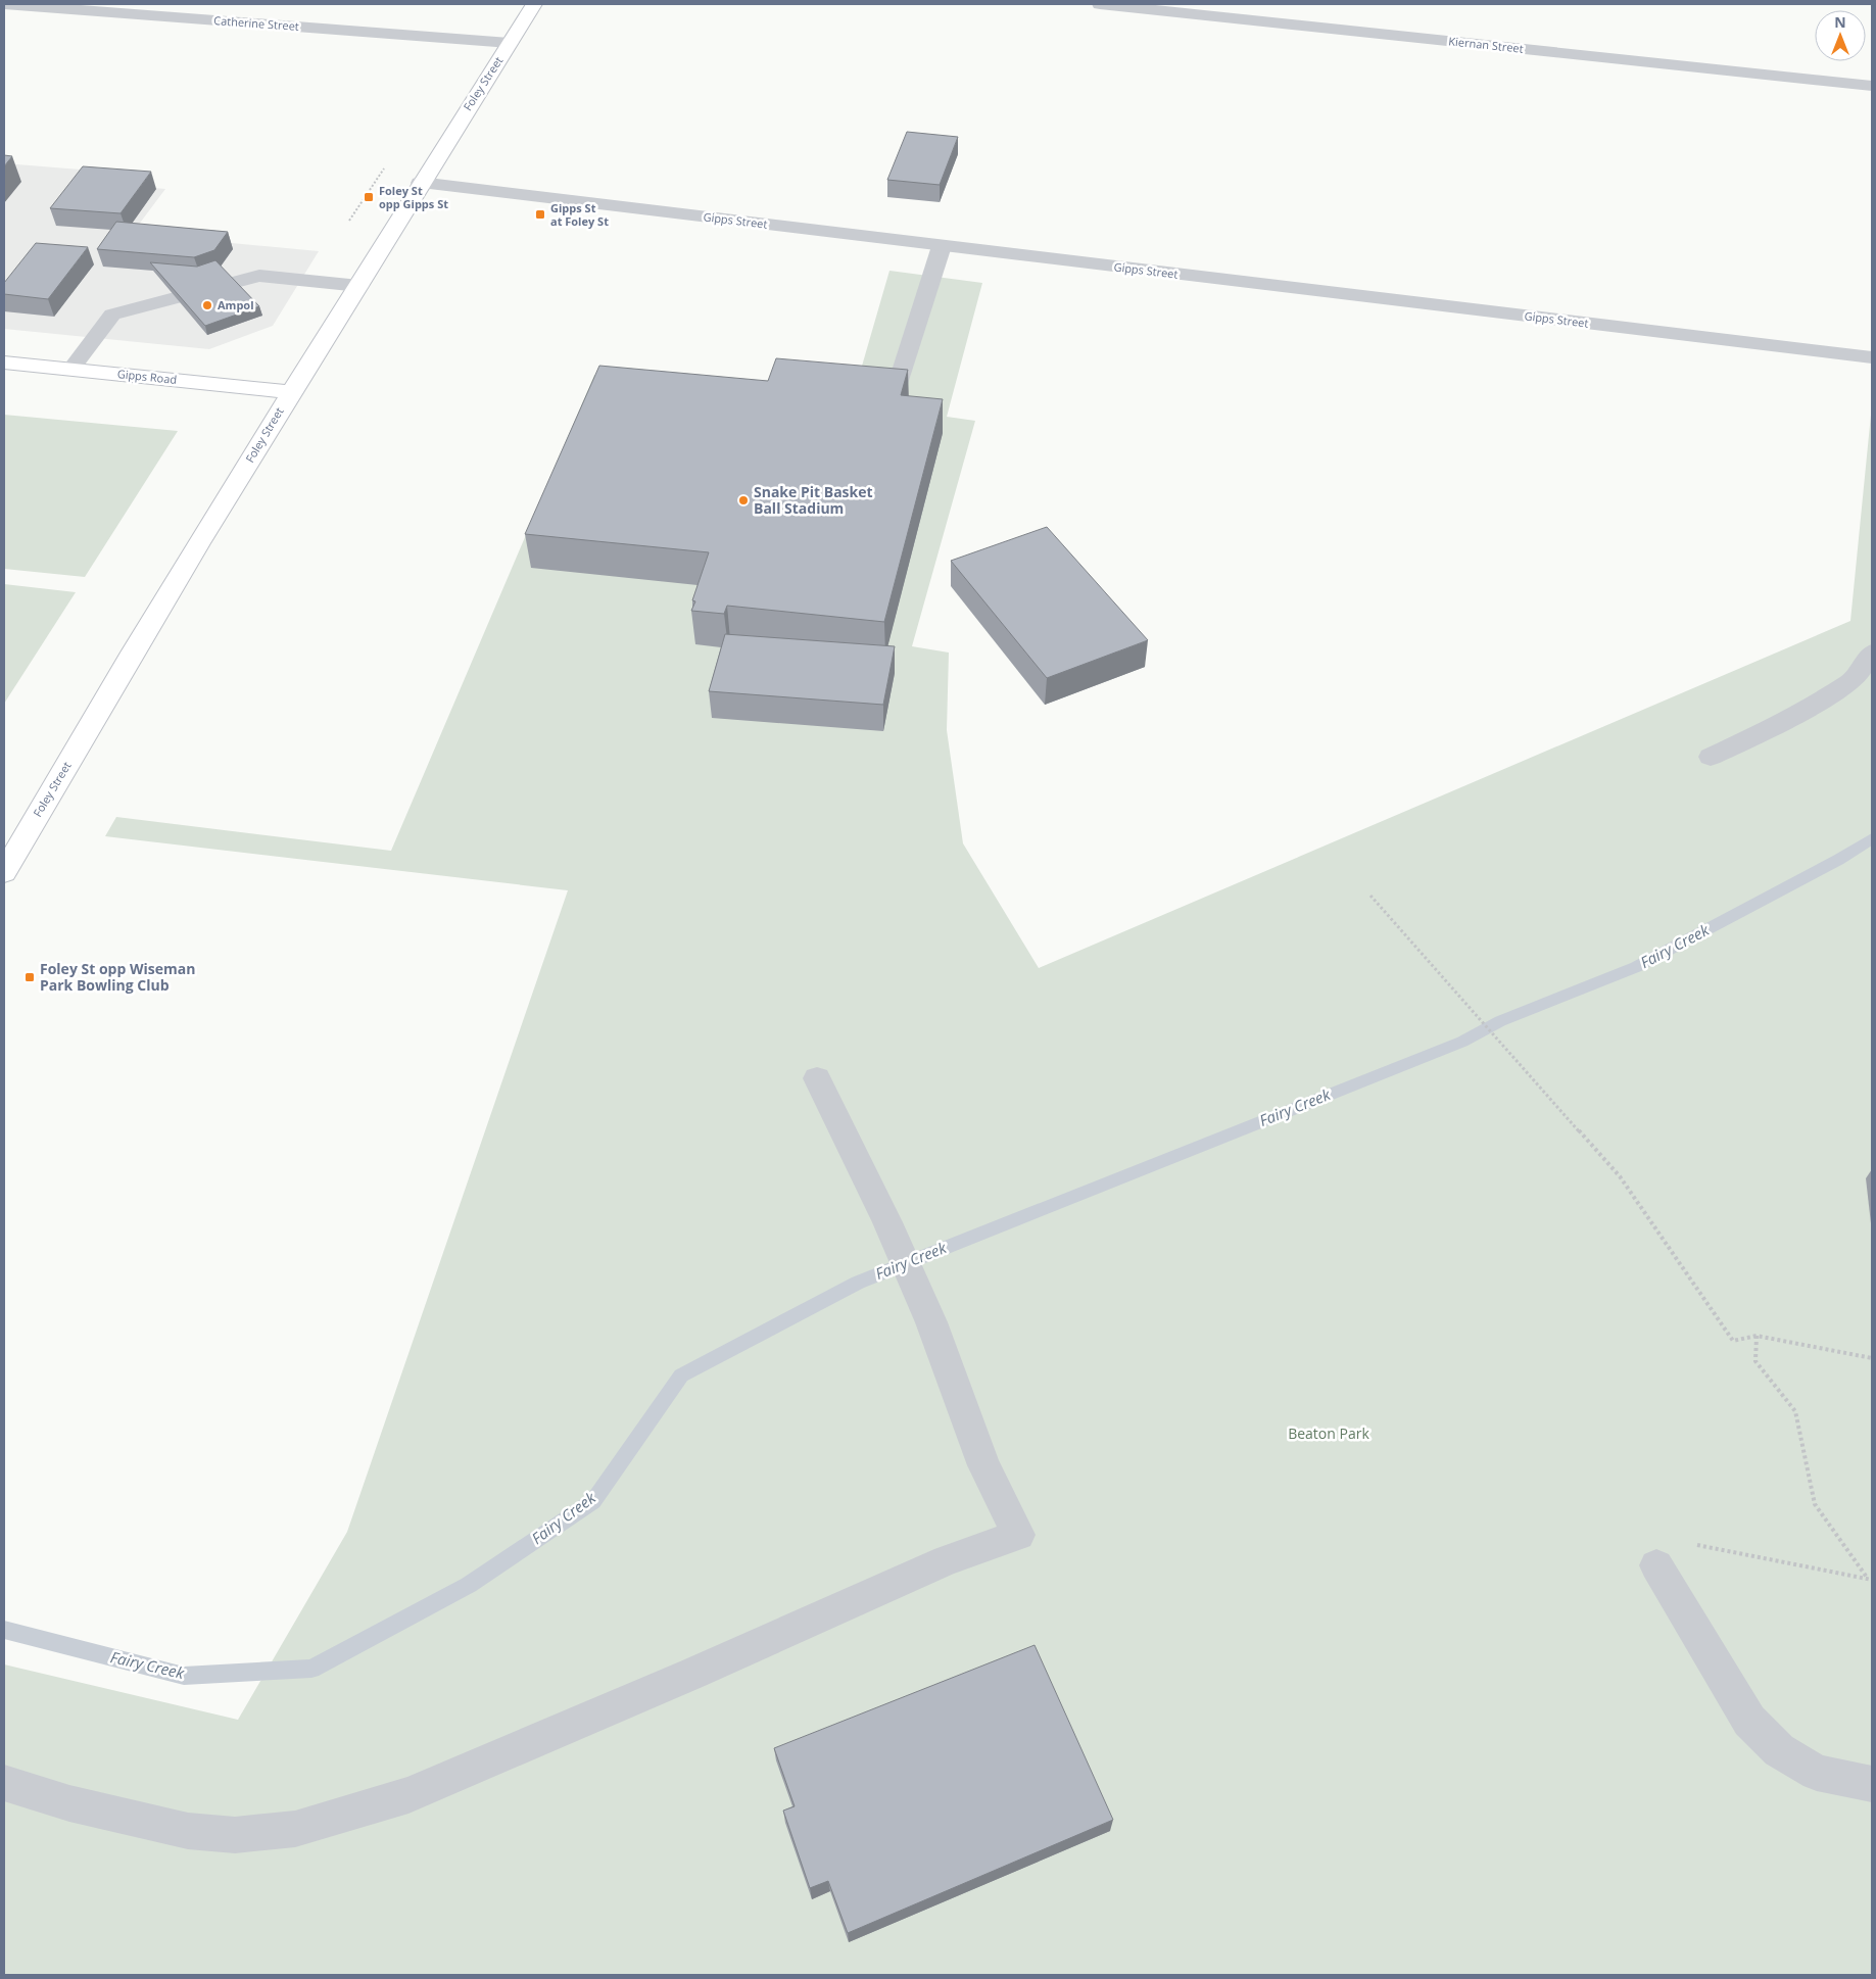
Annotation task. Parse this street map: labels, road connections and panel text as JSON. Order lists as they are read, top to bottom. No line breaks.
{"streets":{"main road":["Foley Street","Gipps Road"],"street":["Catherine Street","Kiernan Street","Gipps Street"]},"crossings":[["Catherine Street","Foley Street"],["Foley Street","Gipps Street"],["Foley Street","Gipps Road"]],"water":["Fairy Creek"],"parks":["Beaton Park"],"places":{"transit":["Foley St opp Gipps St","Gipps St at Foley St","Foley St opp Wiseman Park Bowling Club"],"other":["Ampol","Snake Pit Basket Ball Stadium"]},"north":"top"}
